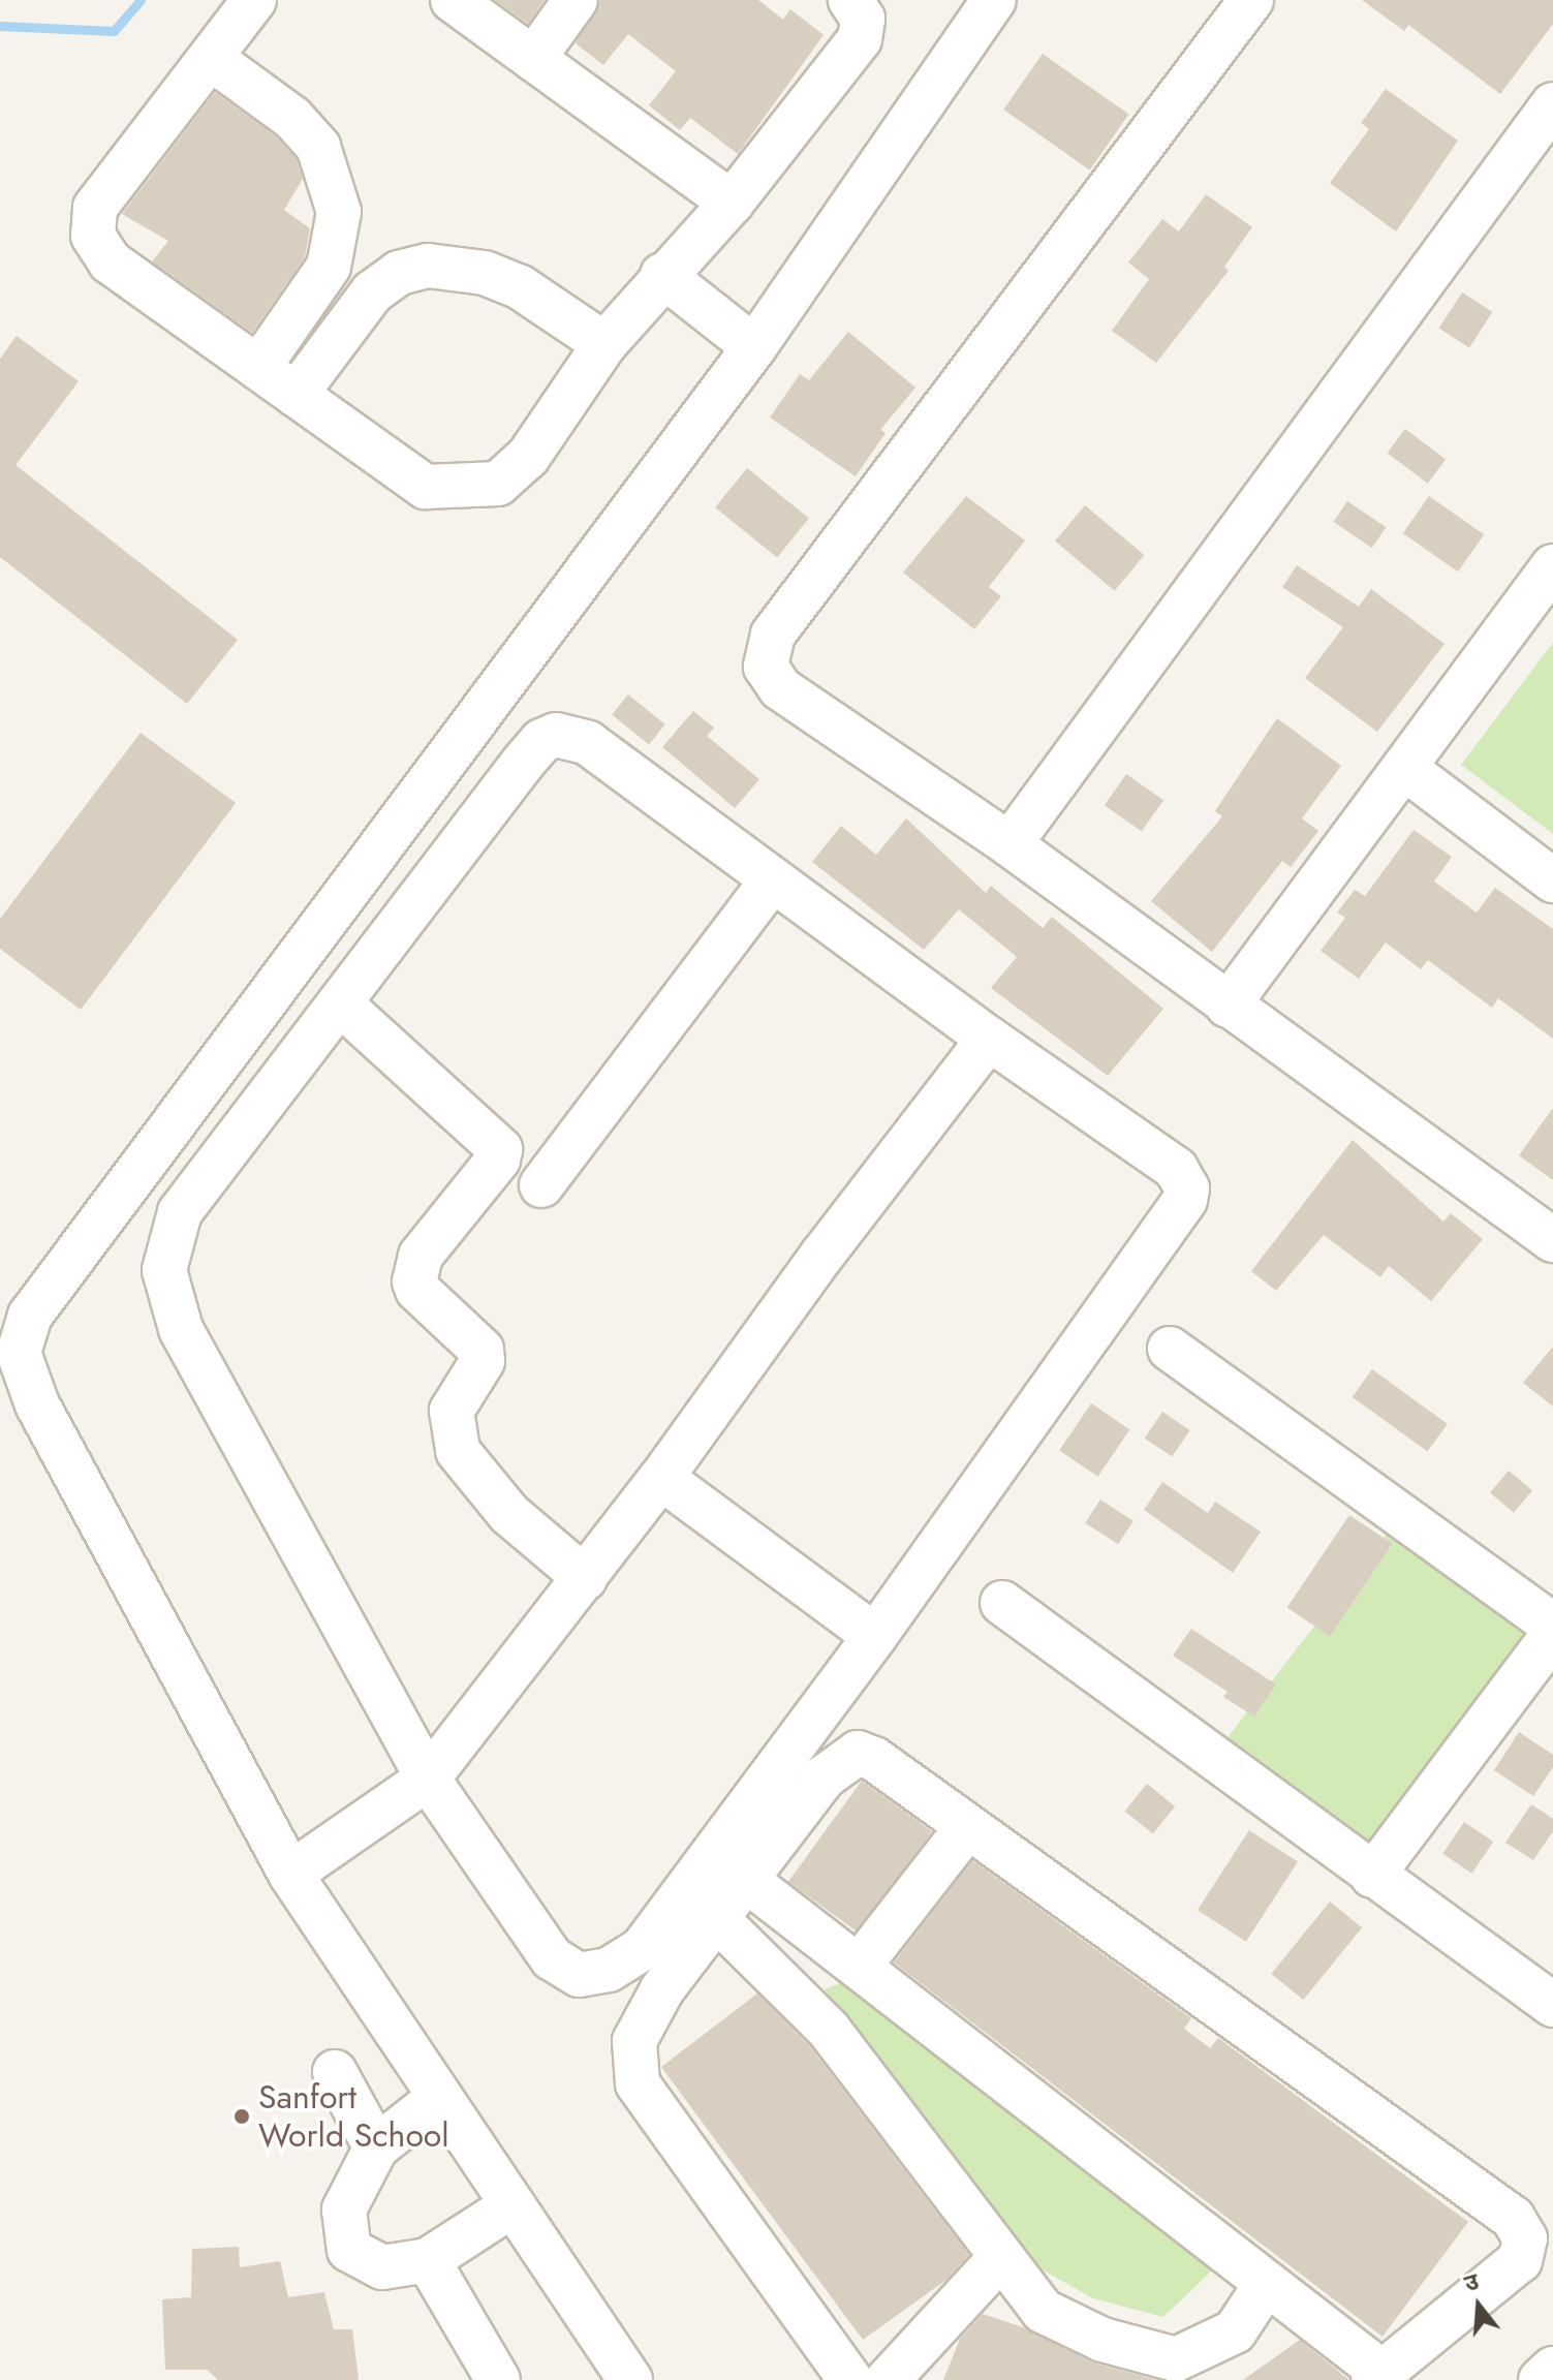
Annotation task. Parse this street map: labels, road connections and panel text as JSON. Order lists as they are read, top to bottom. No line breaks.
{"places":["Sanfort World School"],"north":"top"}
